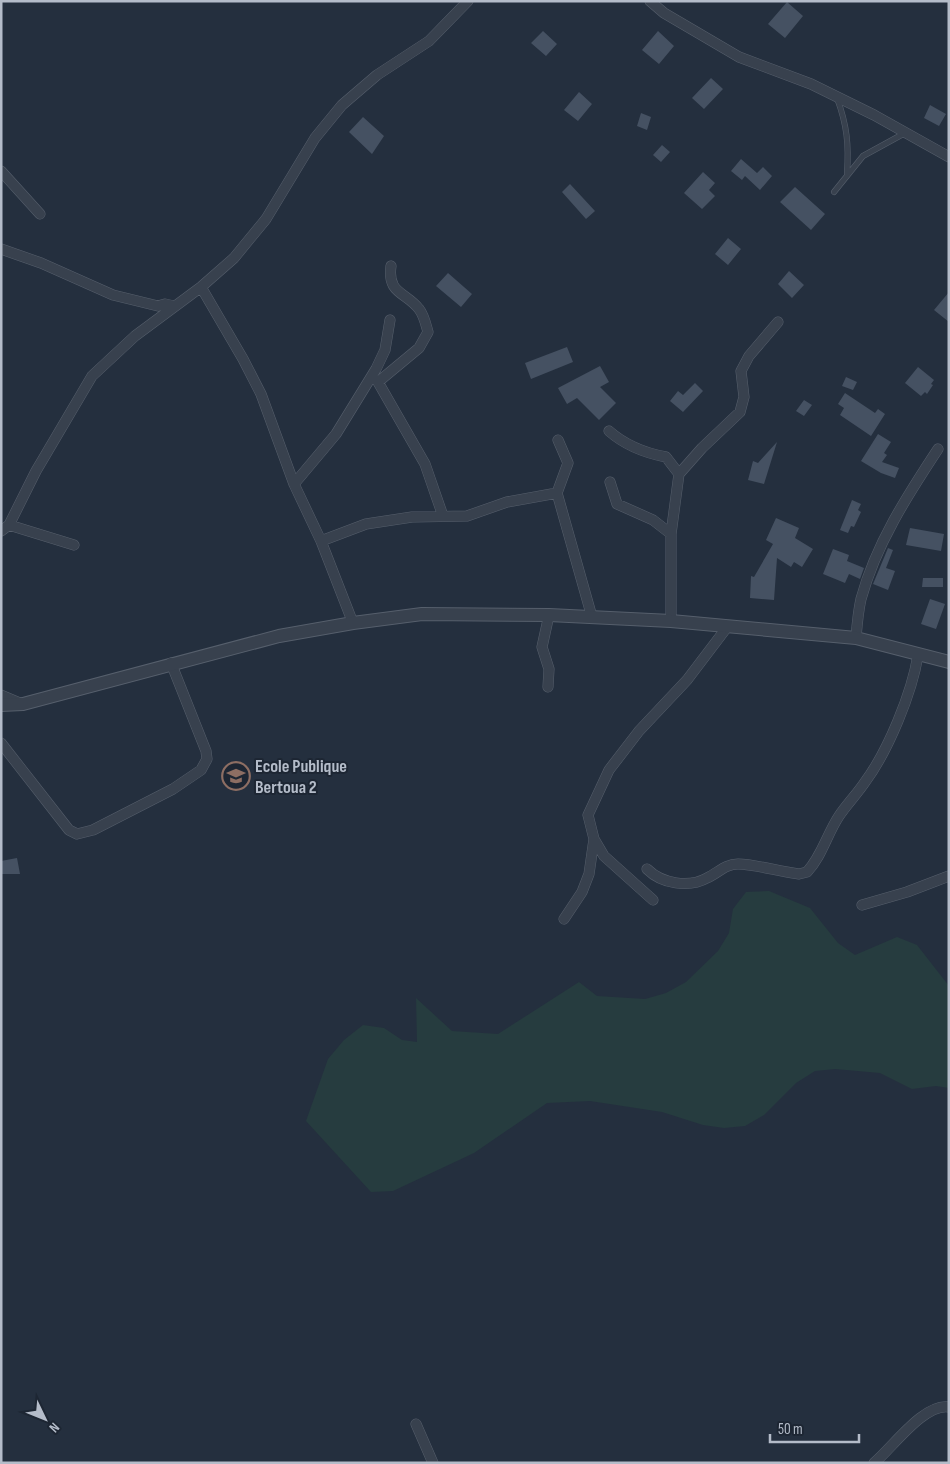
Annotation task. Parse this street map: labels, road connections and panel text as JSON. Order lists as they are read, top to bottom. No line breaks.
{"places":{"school or university":["Ecole Publique Bertoua 2"]},"scale_bar":"50 m","north":"bottom right"}
